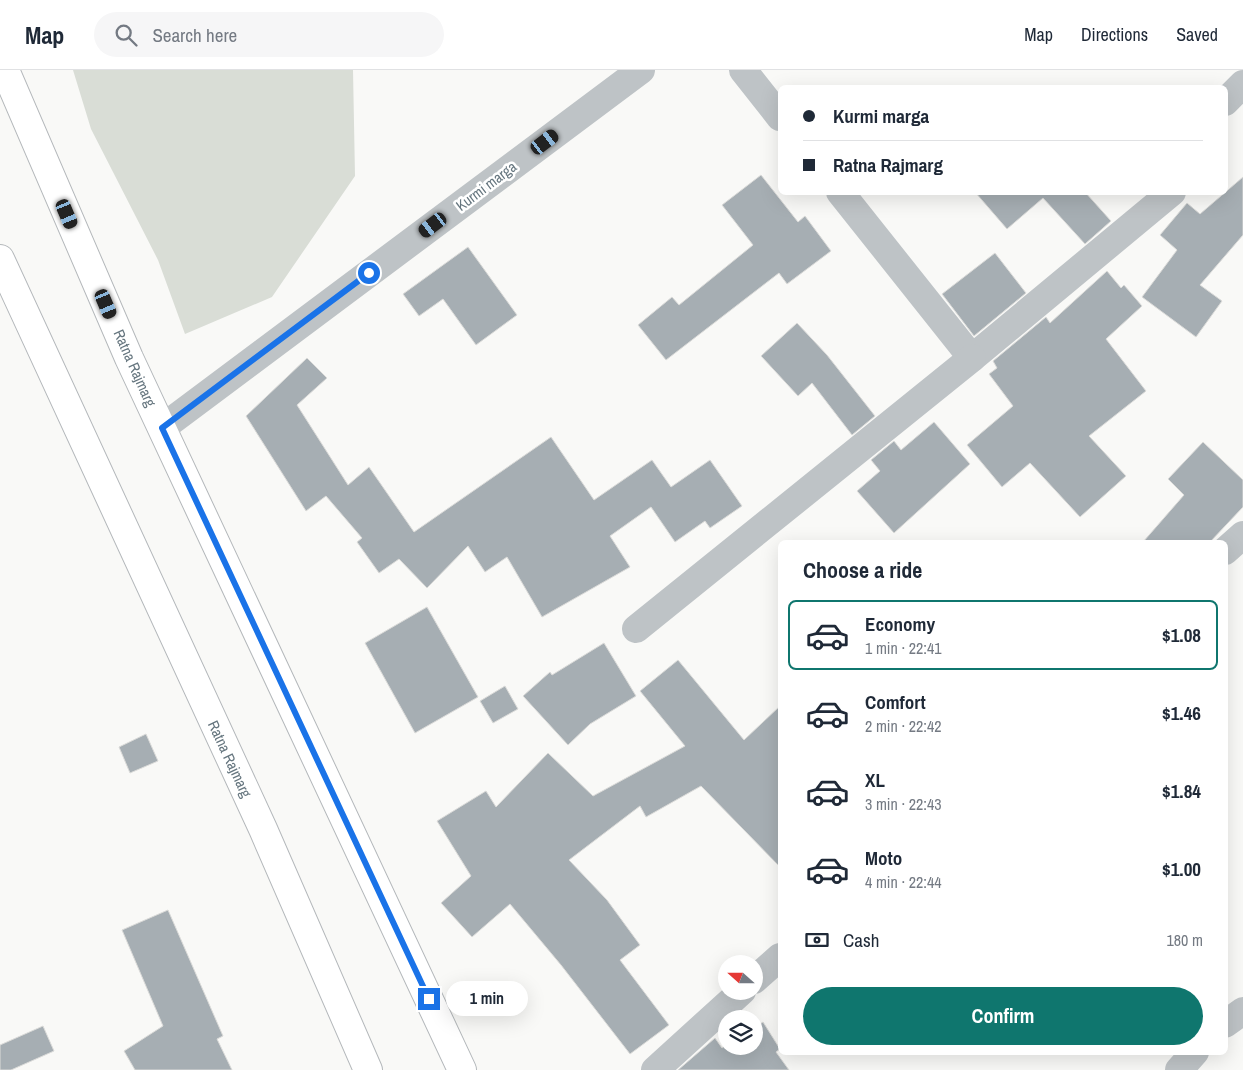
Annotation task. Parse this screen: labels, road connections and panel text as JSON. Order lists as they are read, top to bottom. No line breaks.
{"streets":{"highway":["Ratna Rajmarg"],"street":["Kurmi marga"]},"crossings":[["Kurmi marga","Ratna Rajmarg"]],"north":"left","page":{"header":"Map","search":"Search here","nav":["Map","Directions","Saved"],"banner":["Kurmi marga","Ratna Rajmarg"],"heading":"Choose a ride","list":[{"name":"Economy","note":"1 min · 22:41","value":"$1.08"},{"name":"Comfort","note":"2 min · 22:42","value":"$1.46"},{"name":"XL","note":"3 min · 22:43","value":"$1.84"},{"name":"Moto","note":"4 min · 22:44","value":"$1.00"}],"pay":["Cash","180 m"],"buttons":"Confirm","bubble":"1 min"}}
